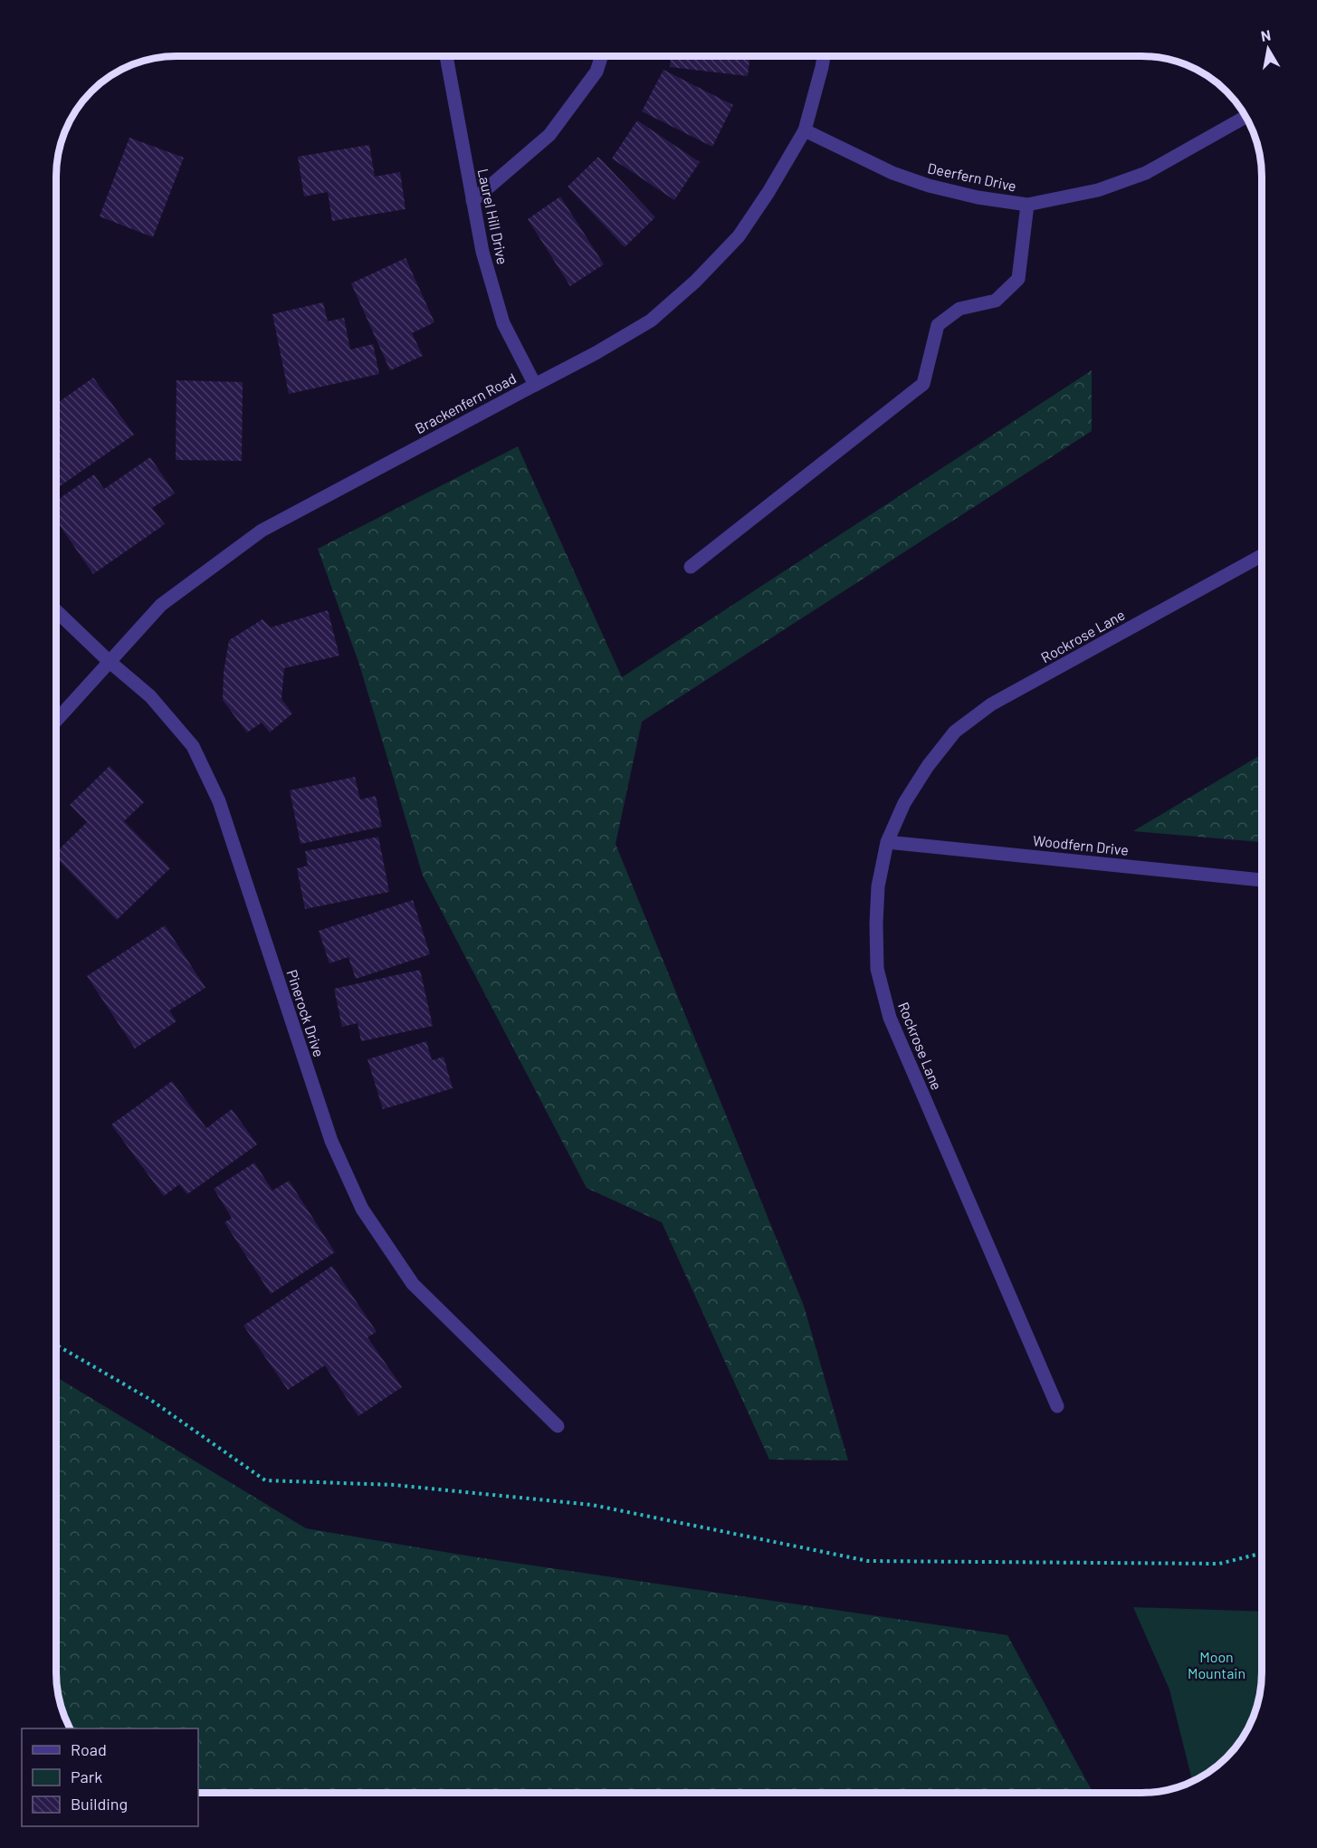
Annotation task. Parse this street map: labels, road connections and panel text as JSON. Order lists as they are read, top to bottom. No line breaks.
{"streets":{"street":["Deerfern Drive","Laurel Hill Drive","Brackenfern Road","Rockrose Lane","Woodfern Drive","Pinerock Drive"]},"crossings":[["Deerfern Drive","Brackenfern Road"],["Laurel Hill Drive","Brackenfern Road"],["Brackenfern Road","Pinerock Drive"],["Rockrose Lane","Woodfern Drive"]],"parks":["Moon Mountain"],"legend":["Road","Park","Building"],"north":"top"}
